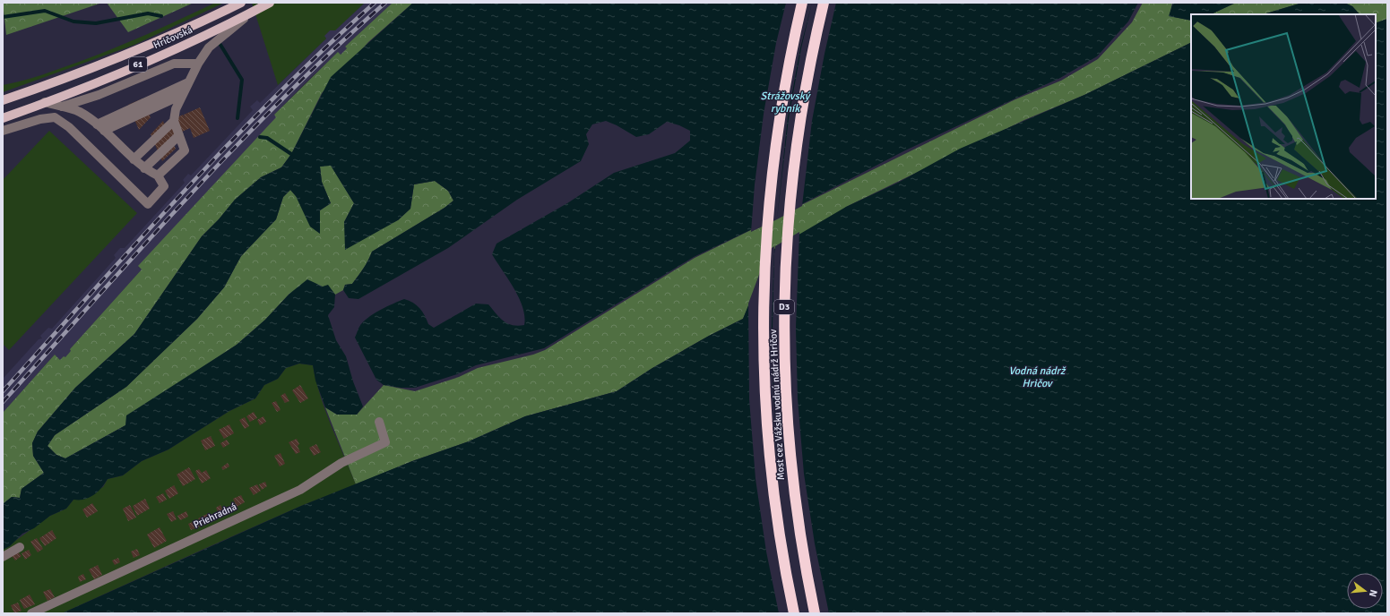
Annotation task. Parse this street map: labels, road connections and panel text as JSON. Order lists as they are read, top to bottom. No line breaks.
{"streets":{"highway":["D3","Most cez Vážsku vodnú nádrž Hričov"],"main road":["Hričovská","61"],"street":["Priehradná"]},"water":["Strážovský rybník","Vodná nádrž Hričov"],"north":"right"}
